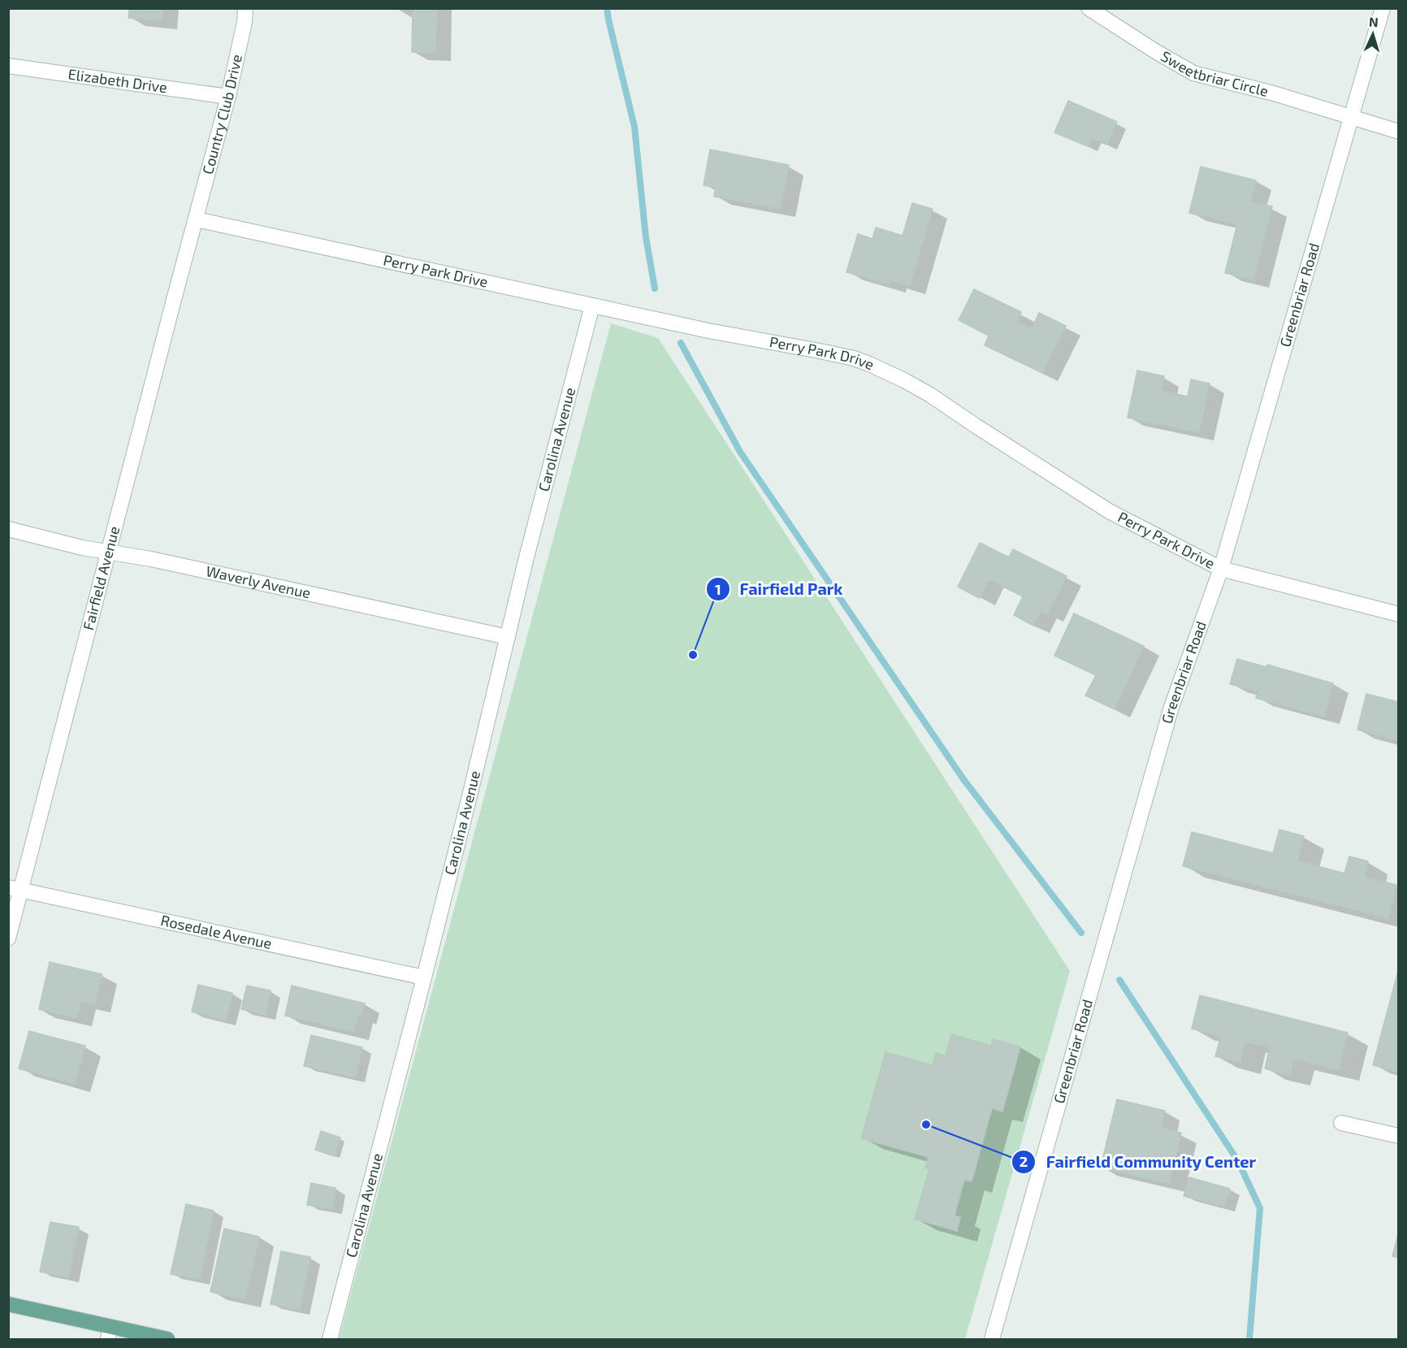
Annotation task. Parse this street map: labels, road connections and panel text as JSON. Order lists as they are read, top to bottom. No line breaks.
{"streets":{"street":["Sweetbriar Circle","Elizabeth Drive","Country Club Drive","Perry Park Drive","Greenbriar Road","Carolina Avenue","Fairfield Avenue","Waverly Avenue","Rosedale Avenue"]},"crossings":[["Sweetbriar Circle","Greenbriar Road"],["Elizabeth Drive","Country Club Drive"],["Country Club Drive","Perry Park Drive"],["Country Club Drive","Fairfield Avenue"],["Perry Park Drive","Greenbriar Road"],["Perry Park Drive","Carolina Avenue"],["Perry Park Drive","Fairfield Avenue"],["Carolina Avenue","Waverly Avenue"],["Carolina Avenue","Rosedale Avenue"],["Fairfield Avenue","Waverly Avenue"],["Fairfield Avenue","Rosedale Avenue"]],"places":["Fairfield Park","Fairfield Community Center"],"north":"top"}
